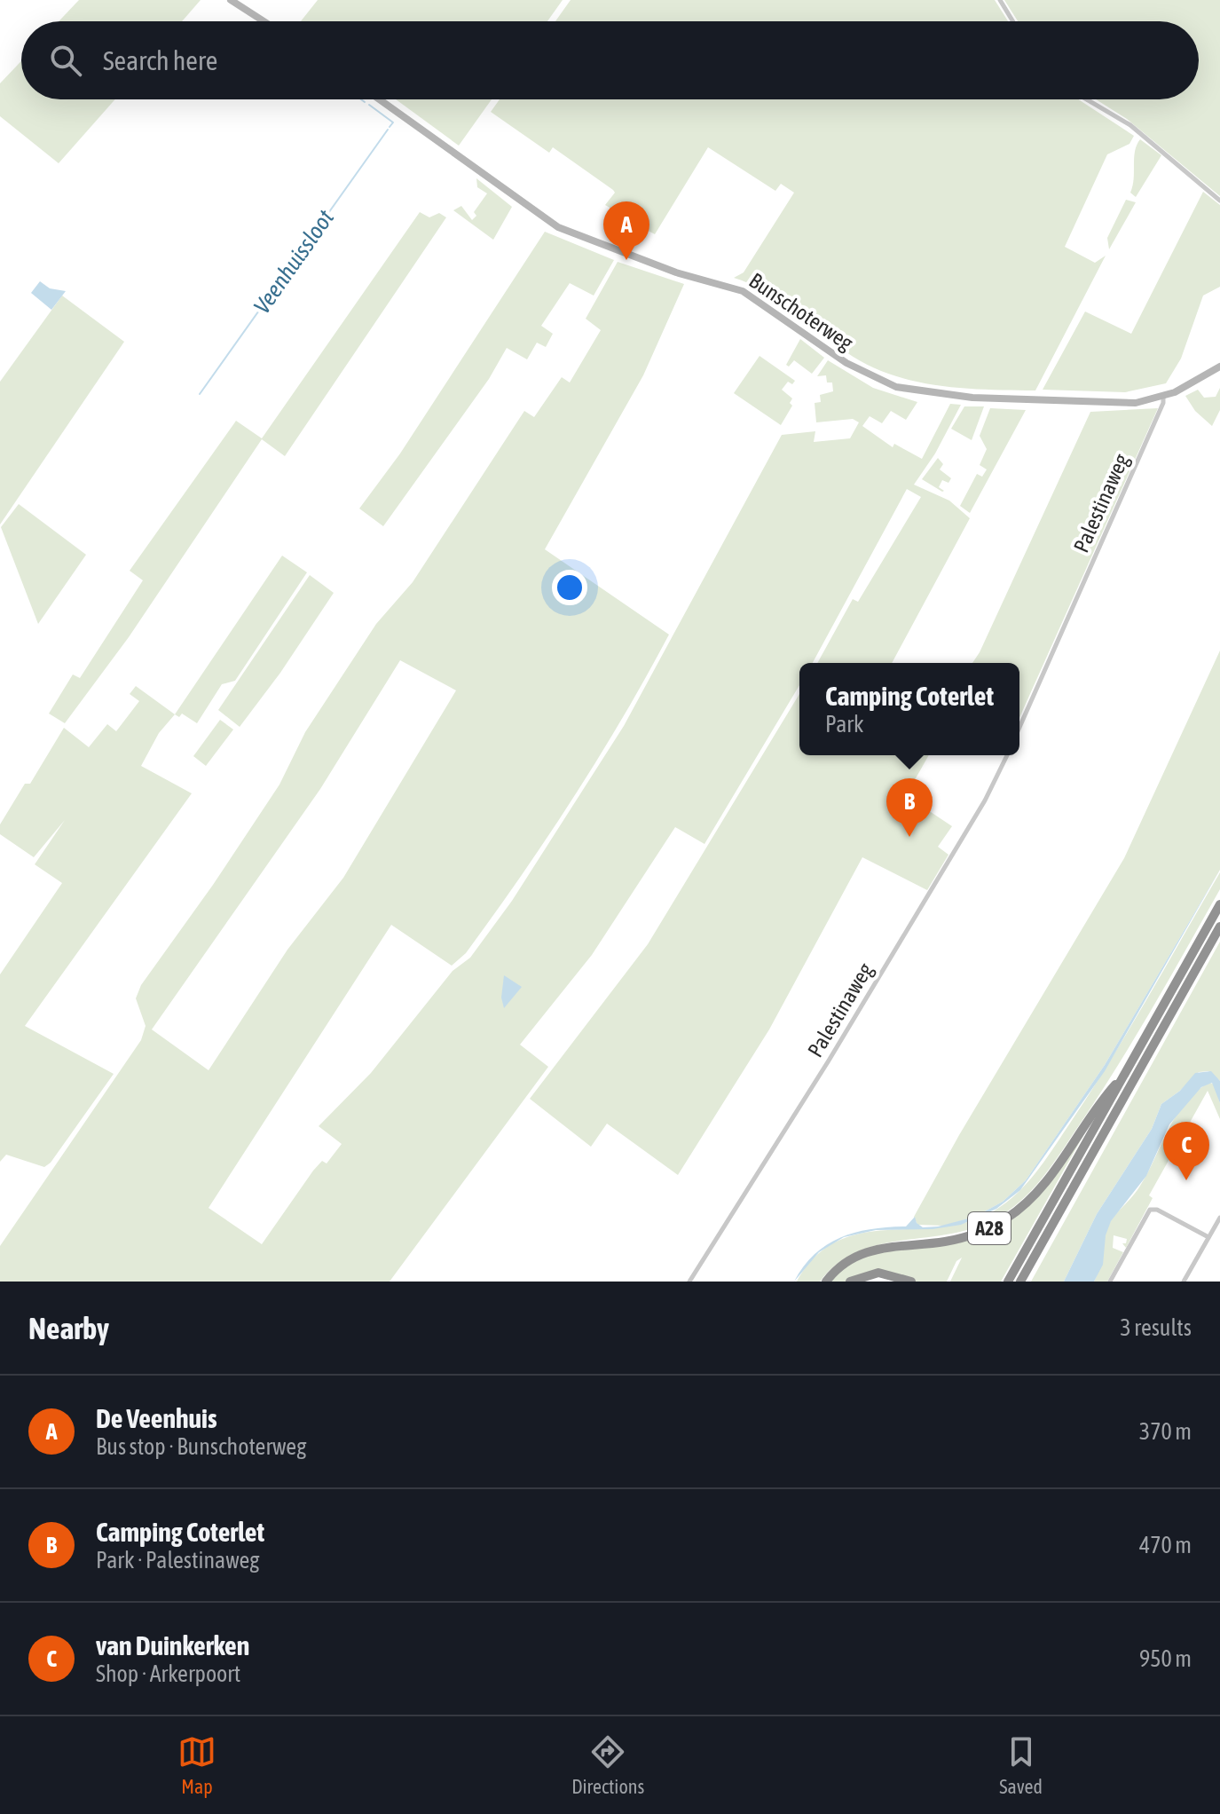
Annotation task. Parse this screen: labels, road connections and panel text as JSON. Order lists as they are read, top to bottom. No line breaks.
{"streets":{"highway":["A28"],"main road":["Bunschoterweg"],"street":["Palestinaweg"]},"crossings":[["Bunschoterweg","Palestinaweg"]],"water":["Veenhuissloot"],"page":{"search":"Search here","pins":["A","B","C"],"popup":["Camping Coterlet","Park"],"heading":["Nearby","3 results"],"list":[{"mark":"A","name":"De Veenhuis","note":"Bus stop · Bunschoterweg","value":"370 m"},{"mark":"B","name":"Camping Coterlet","note":"Park · Palestinaweg","value":"470 m"},{"mark":"C","name":"van Duinkerken","note":"Shop · Arkerpoort","value":"950 m"}],"nav":["Map","Directions","Saved"]}}
